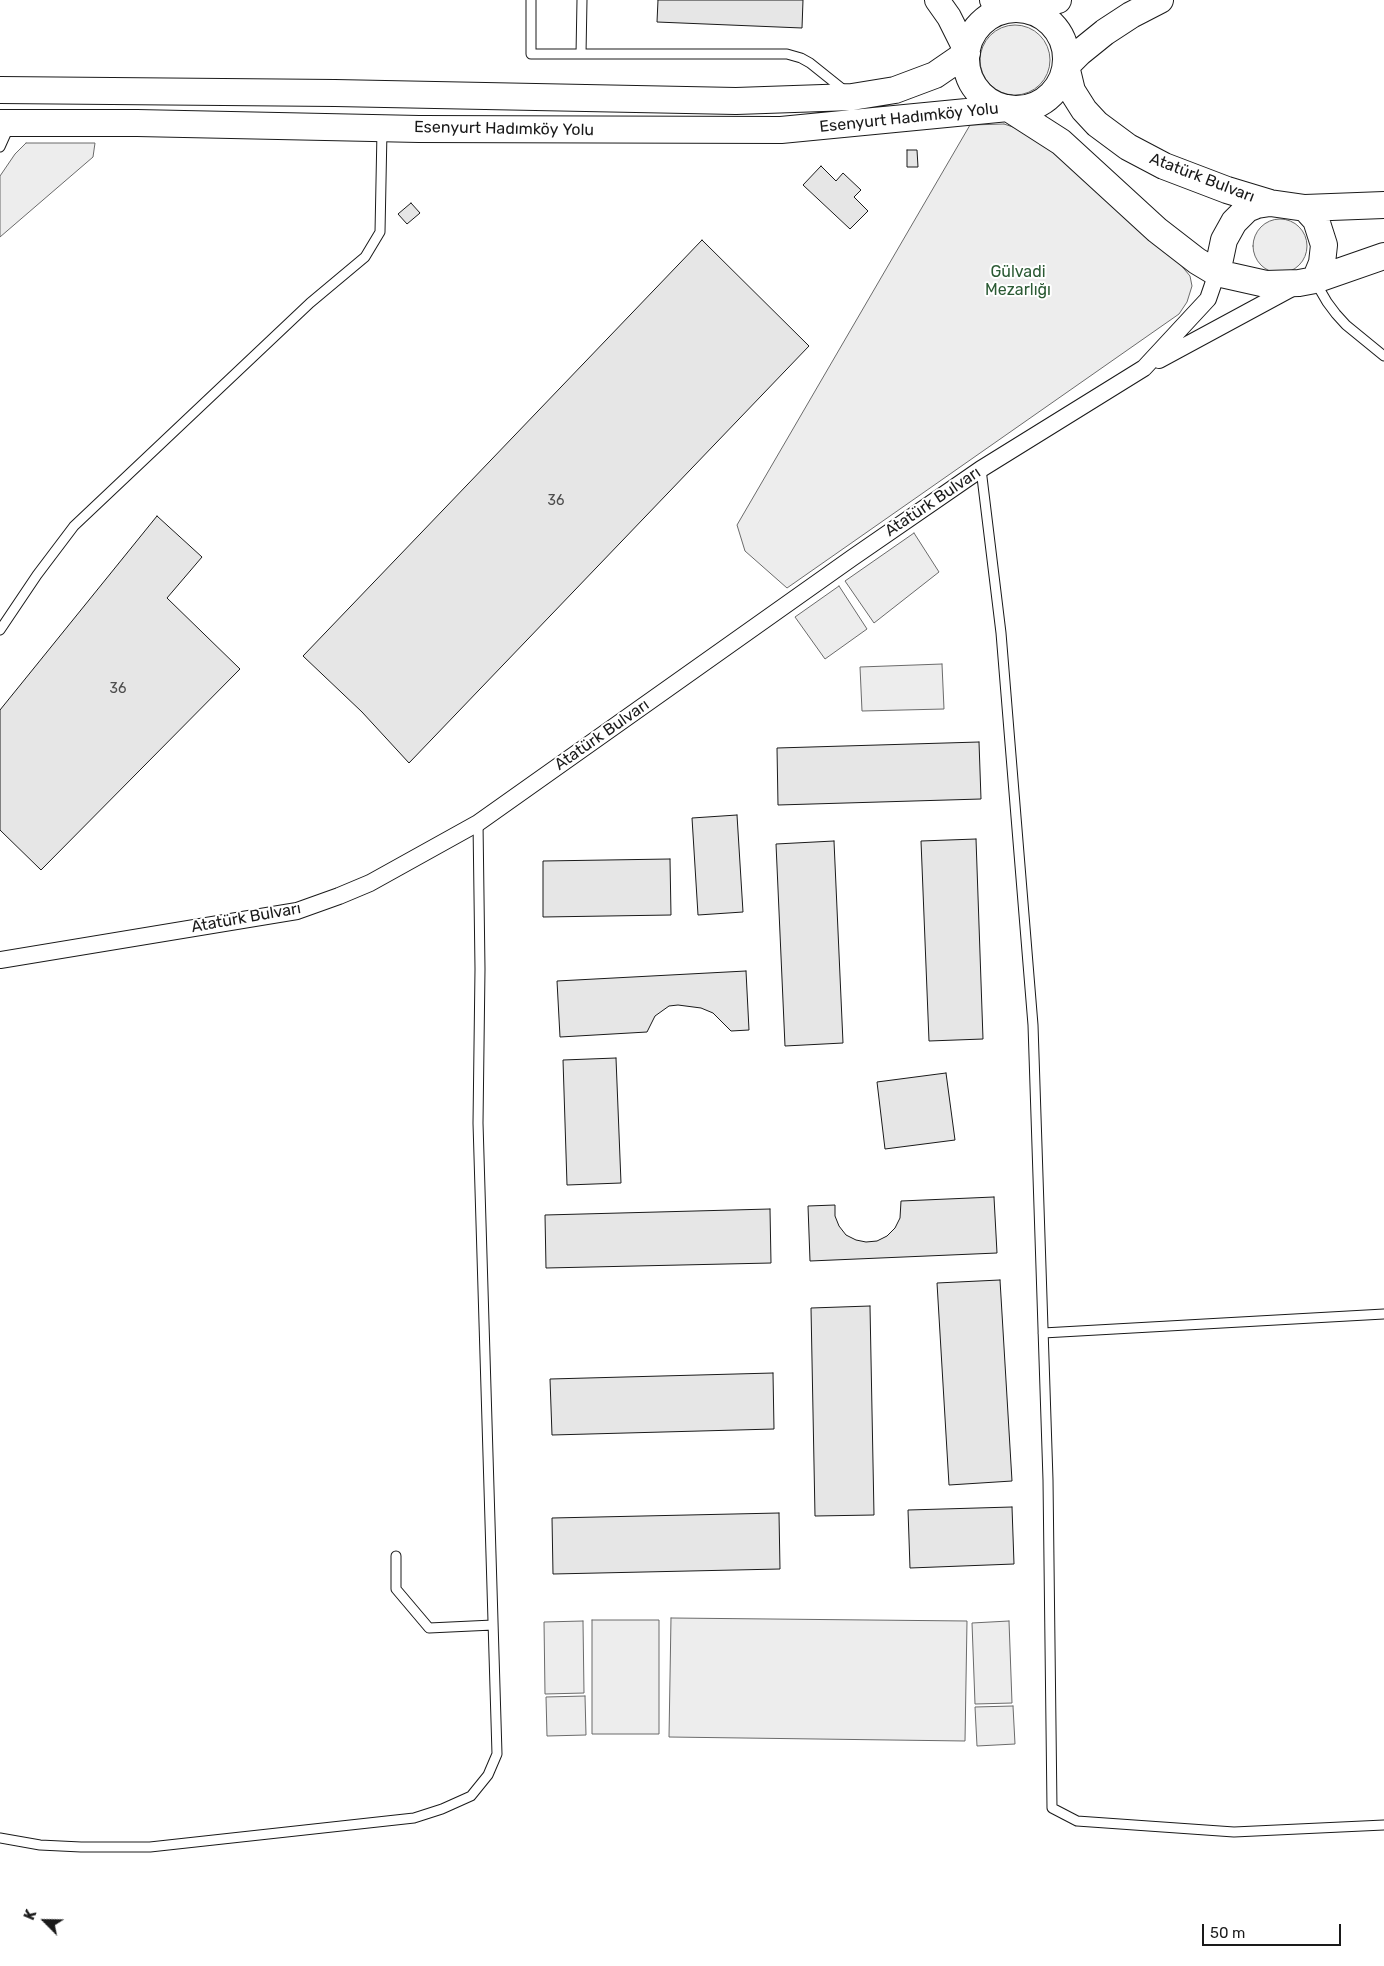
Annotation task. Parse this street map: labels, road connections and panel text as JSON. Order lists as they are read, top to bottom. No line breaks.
{"streets":{"main road":["Esenyurt Hadımköy Yolu","Atatürk Bulvarı"]},"crossings":[["Esenyurt Hadımköy Yolu","Atatürk Bulvarı"]],"parks":["Gülvadi Mezarlığı"],"house_numbers":["36","36"],"scale_bar":"50 m","north":"top left"}
